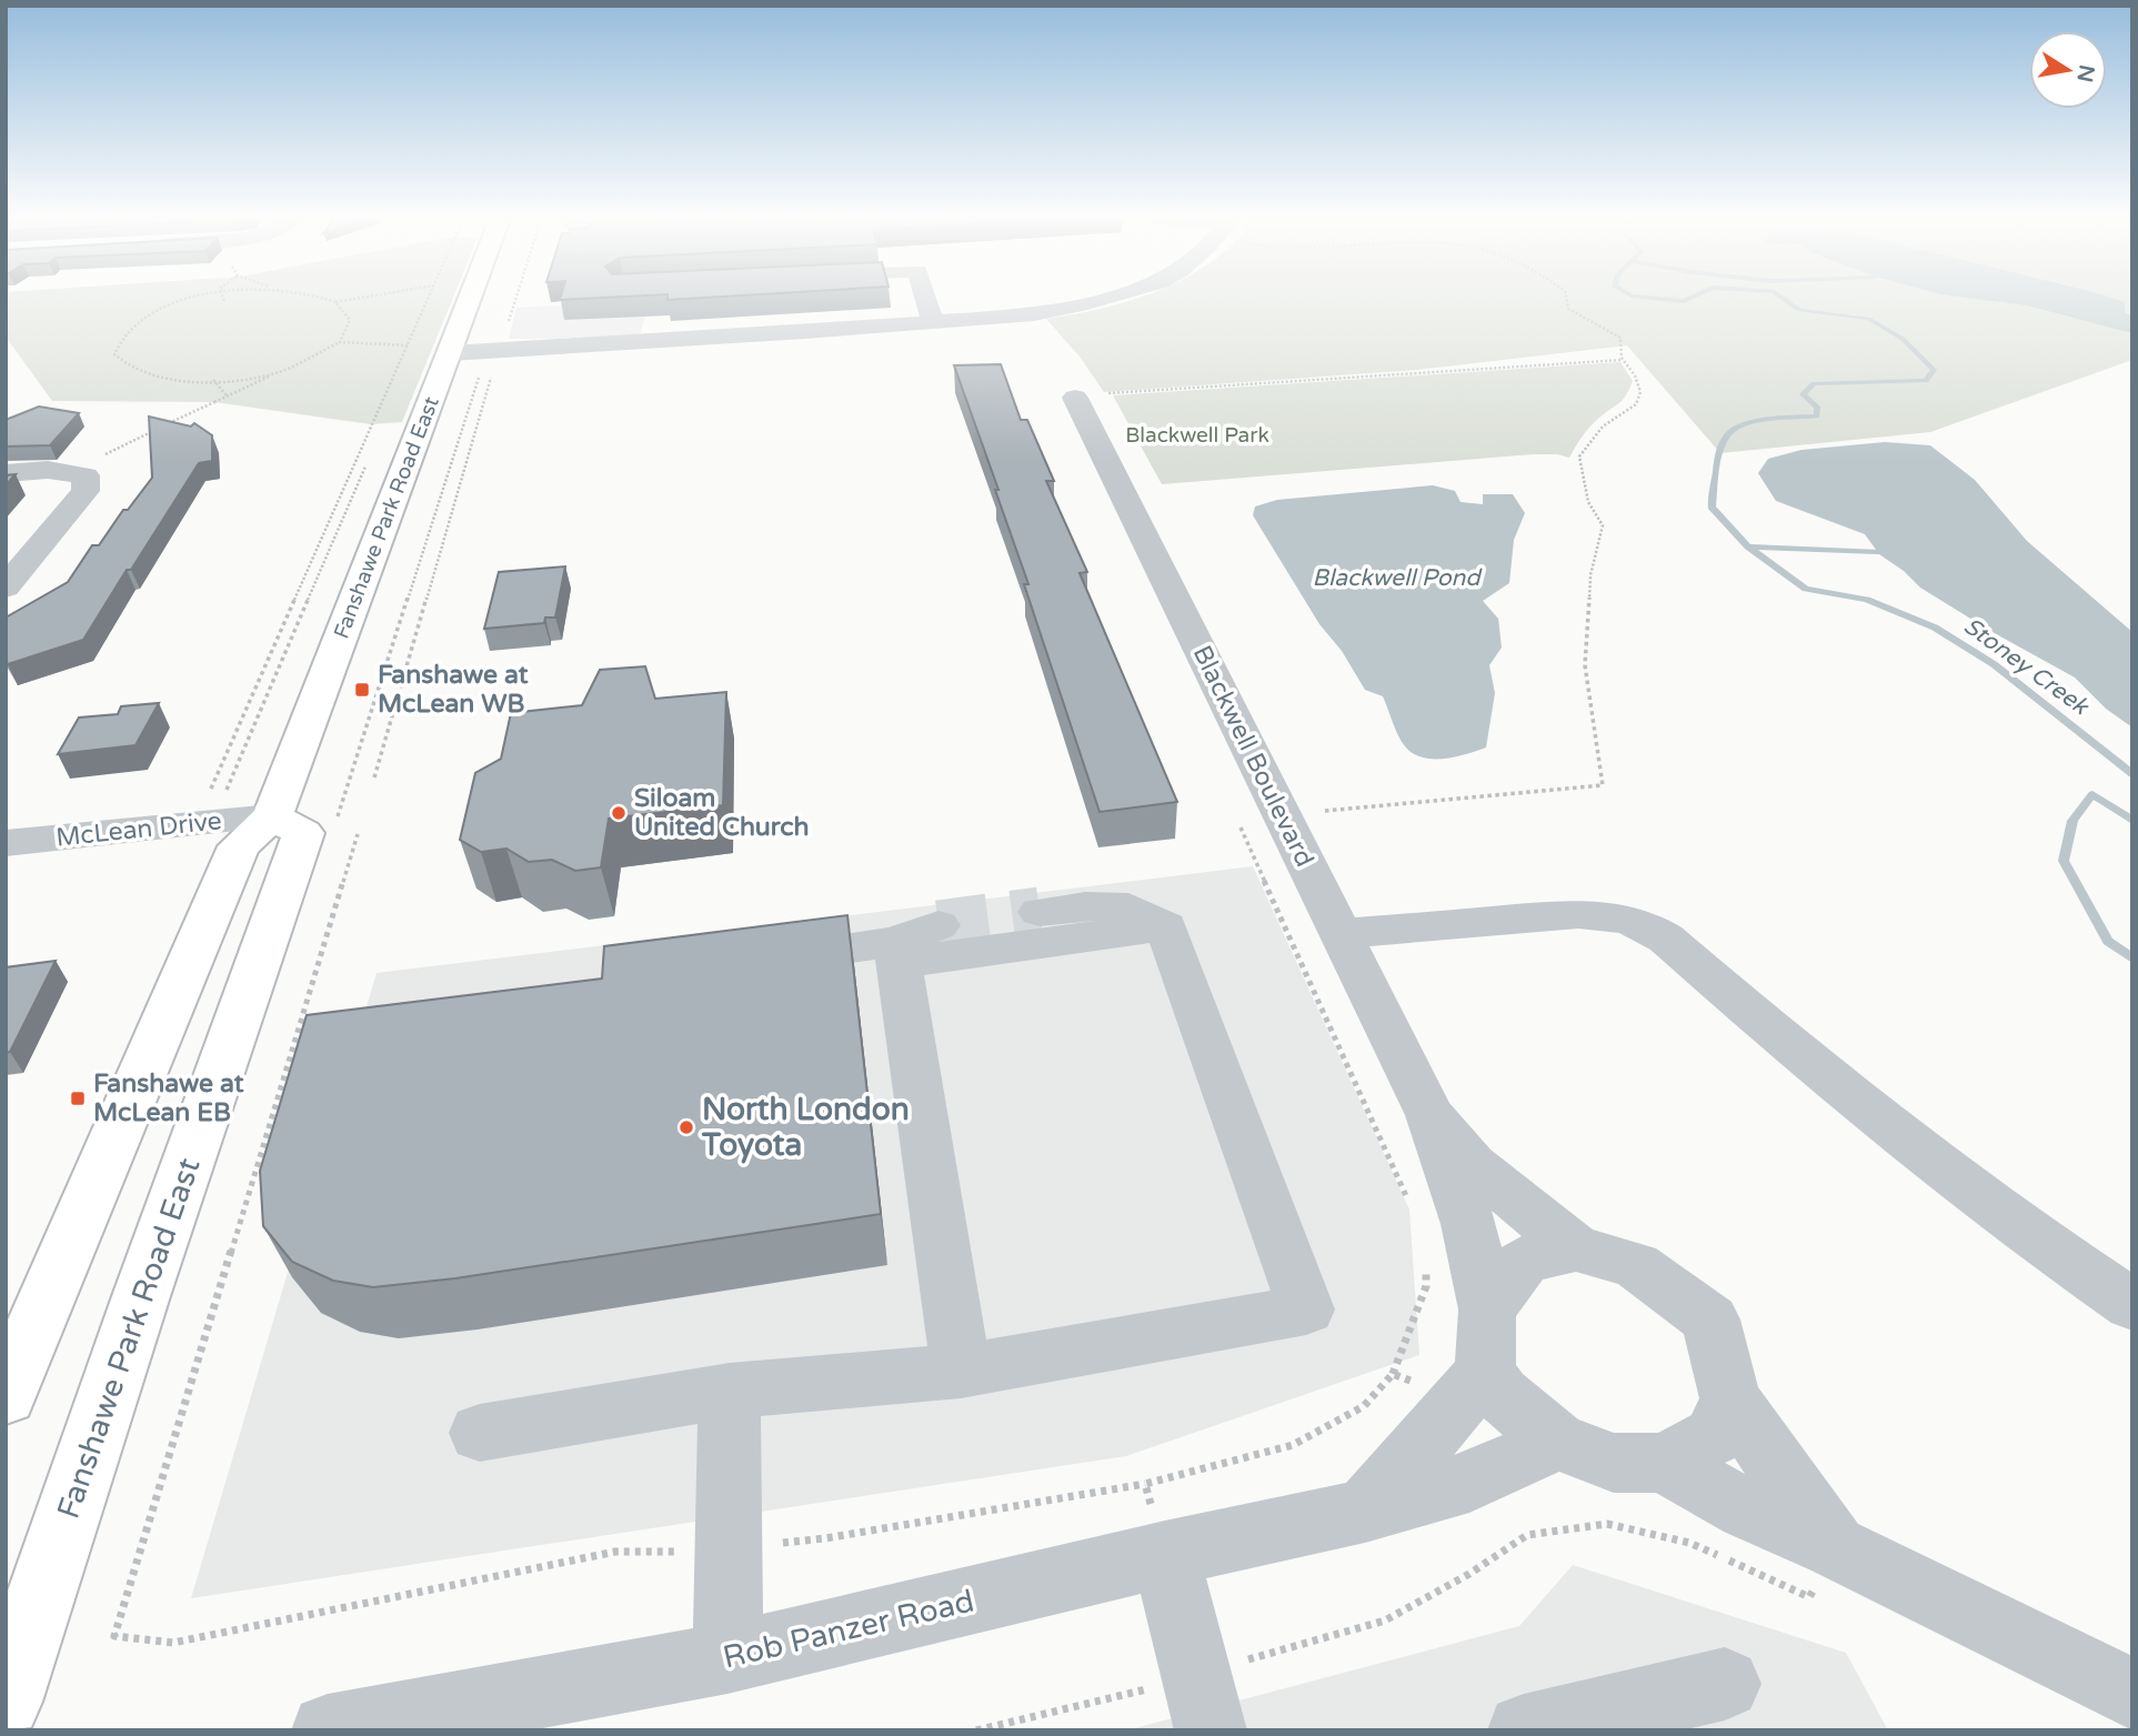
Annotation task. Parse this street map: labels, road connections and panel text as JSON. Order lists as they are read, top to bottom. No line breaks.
{"streets":{"main road":["Fanshawe Park Road East"],"street":["Blackwell Boulevard","McLean Drive","Rob Panzer Road"]},"crossings":[["Fanshawe Park Road East","McLean Drive"]],"water":["Blackwell Pond","Stoney Creek"],"parks":["Blackwell Park"],"places":{"transit":["Fanshawe at McLean WB","Fanshawe at McLean EB"],"other":["Siloam United Church","North London Toyota"]},"north":"right"}
